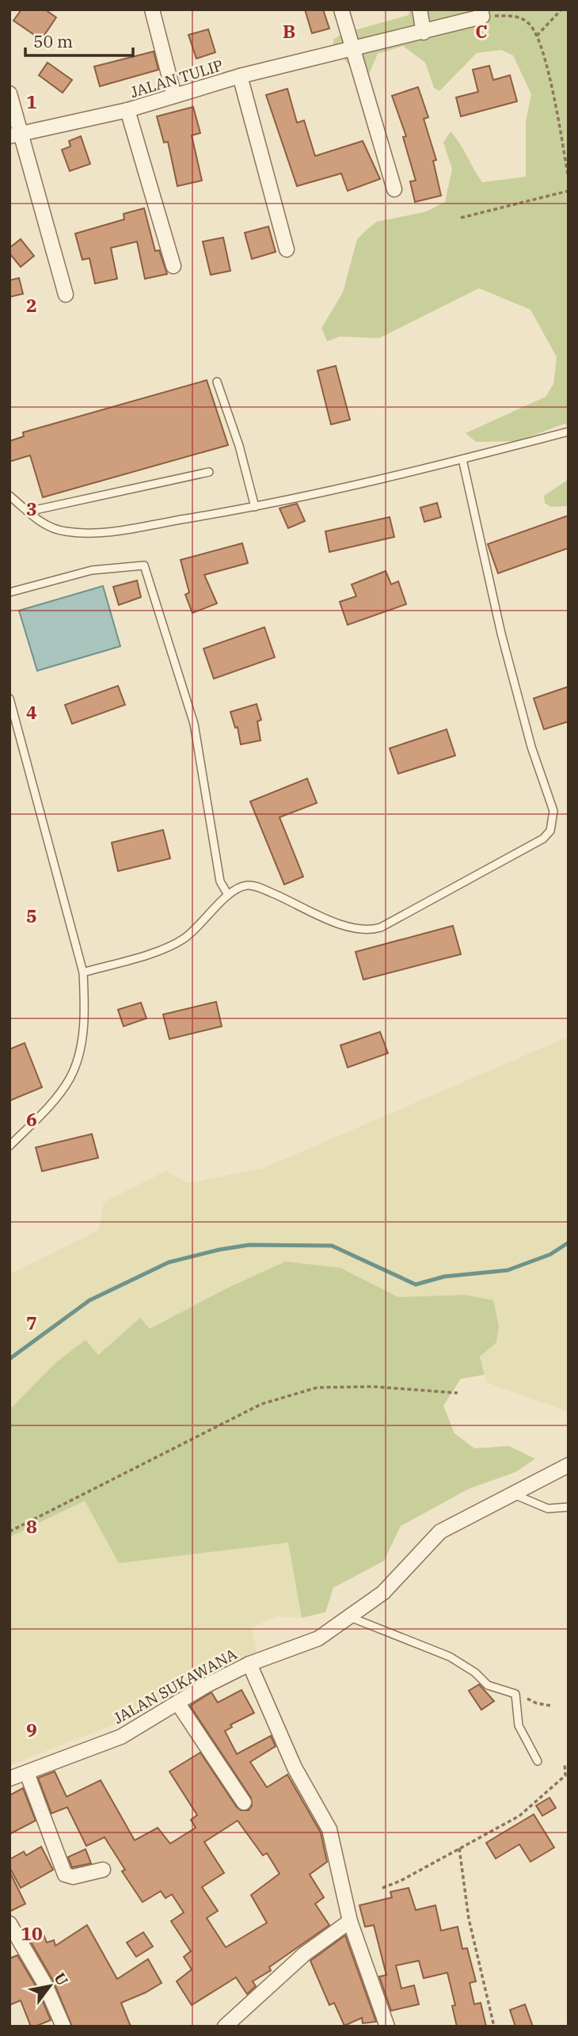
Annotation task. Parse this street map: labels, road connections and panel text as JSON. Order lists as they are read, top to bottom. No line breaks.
{"streets":{"street":["JALAN TULIP","JALAN SUKAWANA"]},"scale_bar":"50 m","north":"top right","grid":{"columns":["B","C"],"rows":["1","2","3","4","5","6","7","8","9","10"]}}
